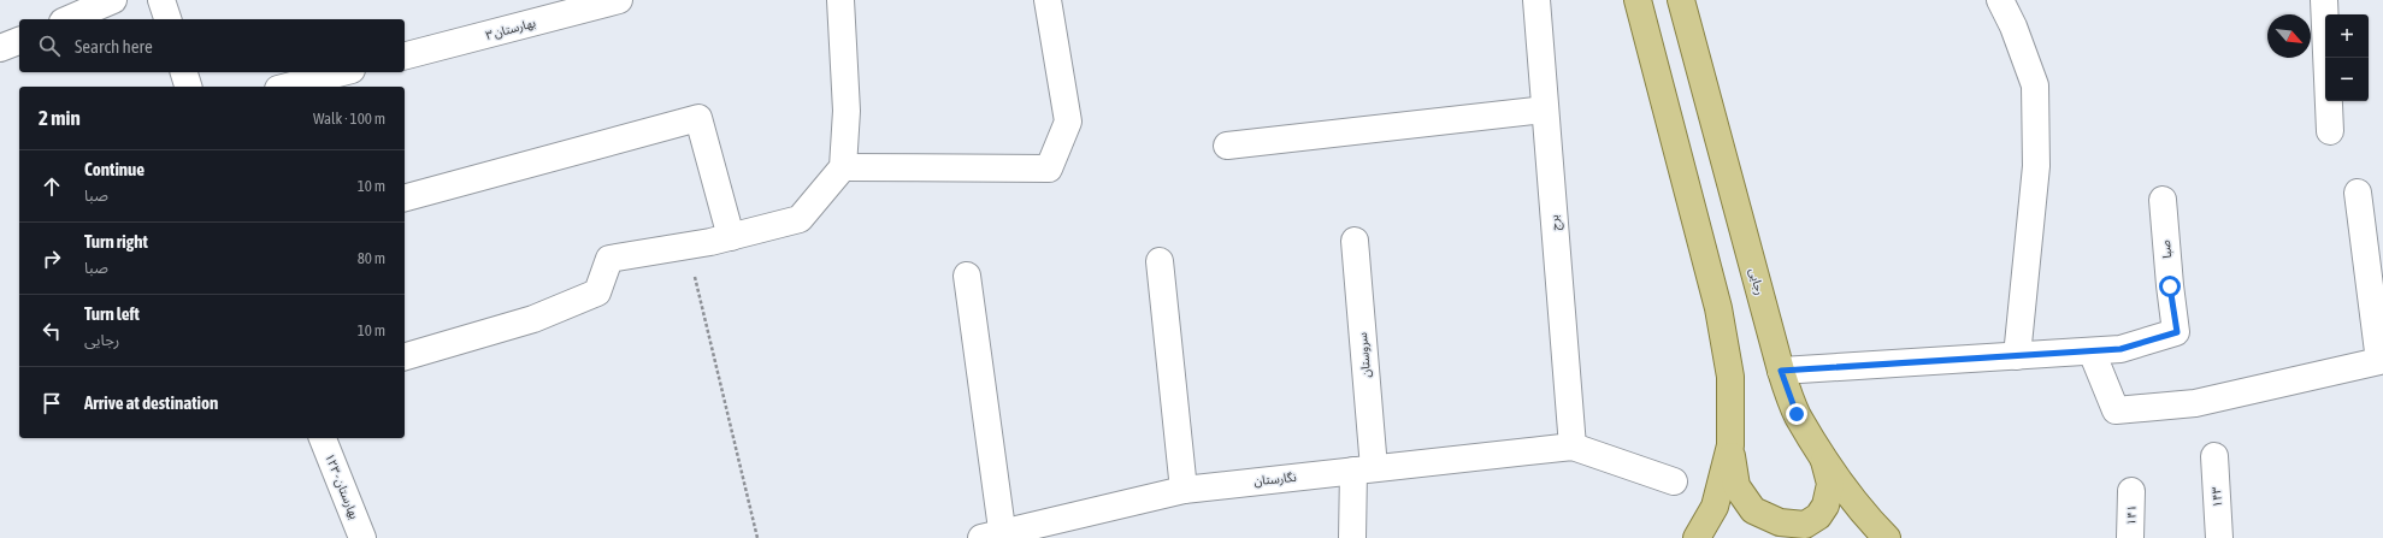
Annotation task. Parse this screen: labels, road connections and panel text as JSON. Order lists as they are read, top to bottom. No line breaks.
{"streets":{"main road":["رجایی"],"street":["بهارستان ۳","برج","صبا","سروستان","نگارستان","بهارستان - ۱۲۳","۱۴۳","۱۴۱"]},"crossings":[["برج","نگارستان"],["صبا","رجایی"],["سروستان","نگارستان"]],"north":"bottom right","page":{"map_buttons":["+","−"],"search":"Search here","heading":["2 min","Walk · 100 m"],"list":[["Continue","صبا","10 m"],["Turn right","صبا","80 m"],["Turn left","رجایی","10 m"],"Arrive at destination"]}}
